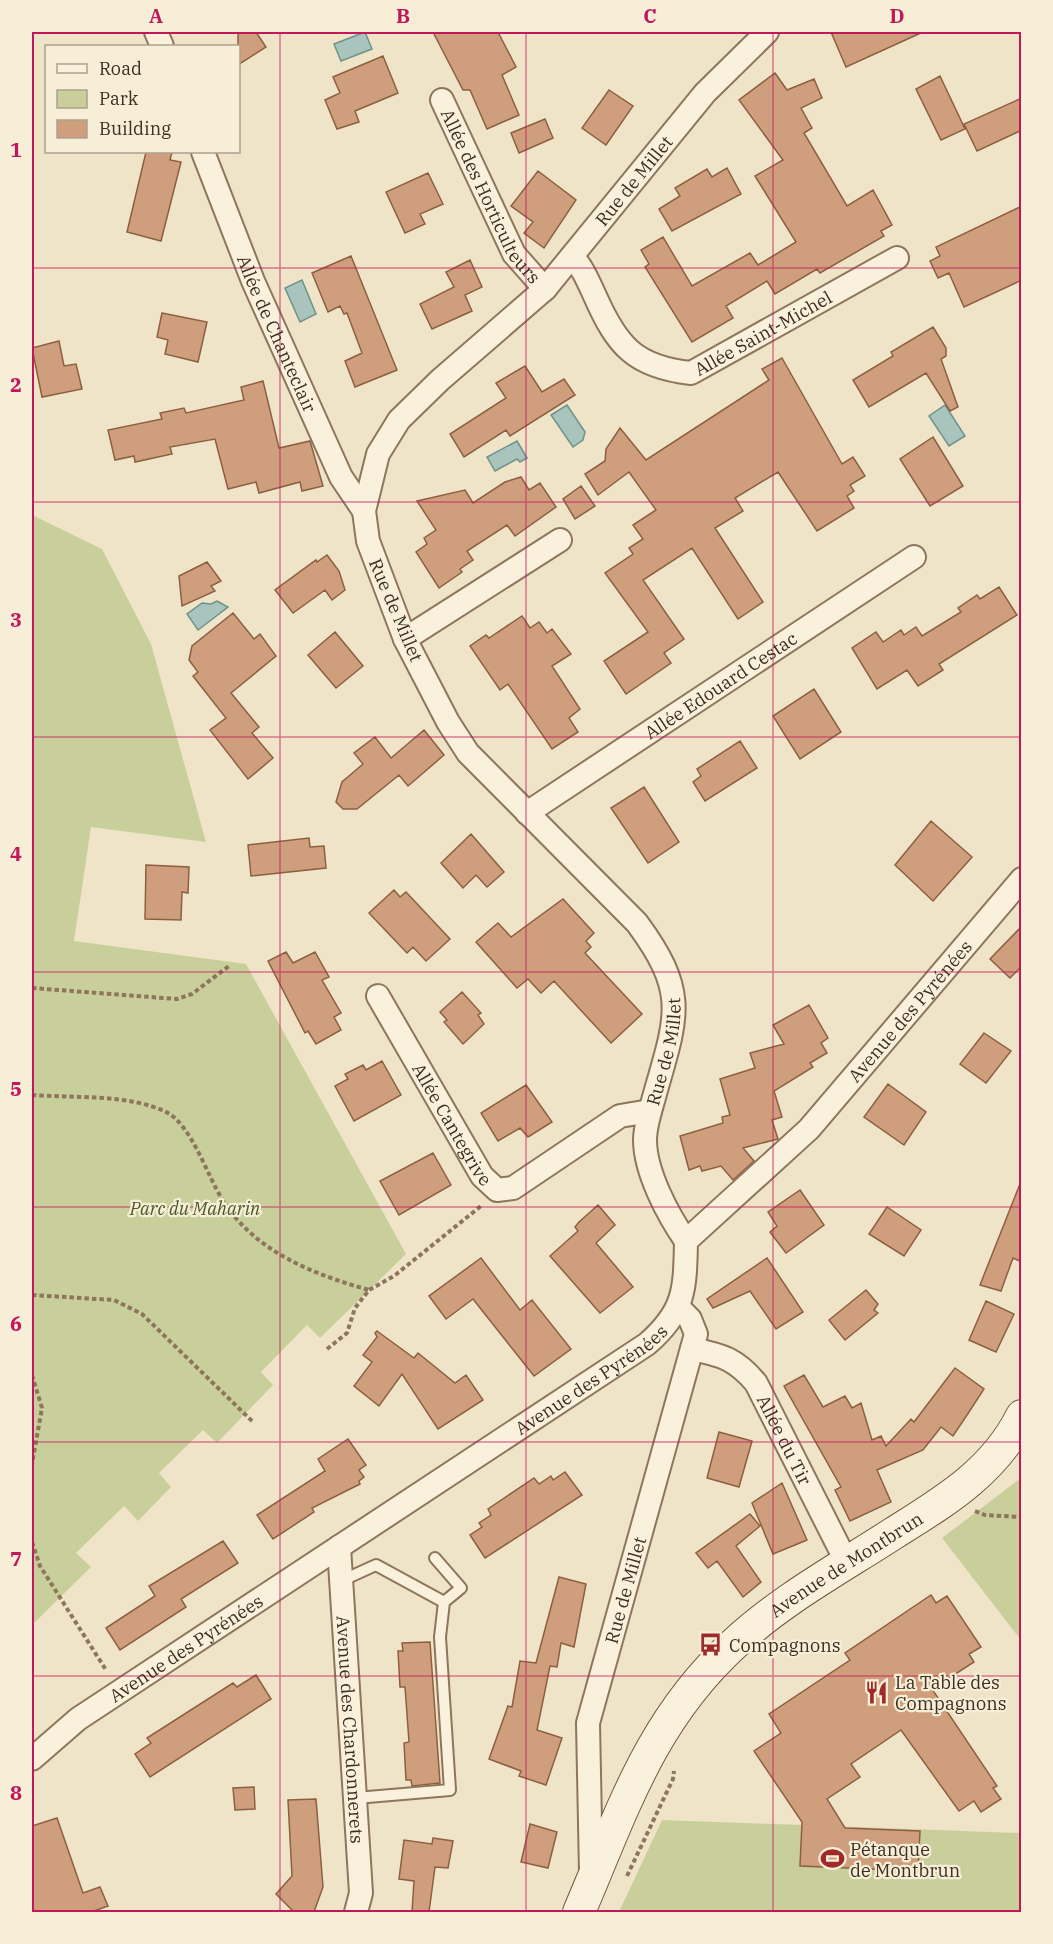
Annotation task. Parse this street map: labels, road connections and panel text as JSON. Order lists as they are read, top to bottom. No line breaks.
{"streets":{"street":["Rue de Millet","Allée des Horticulteurs","Allée Saint-Michel","Allée de Chanteclair","Allée Edouard Cestac","Avenue des Pyrénées","Allée Cantegrive","Allée du Tir","Avenue de Montbrun","Avenue des Chardonnerets"]},"crossings":[["Rue de Millet","Allée des Horticulteurs"],["Rue de Millet","Allée Saint-Michel"],["Rue de Millet","Allée de Chanteclair"],["Rue de Millet","Allée Edouard Cestac"],["Rue de Millet","Avenue des Pyrénées"],["Rue de Millet","Allée Cantegrive"],["Rue de Millet","Allée du Tir"],["Rue de Millet","Avenue de Montbrun"],["Avenue des Pyrénées","Avenue des Chardonnerets"],["Allée du Tir","Avenue de Montbrun"]],"parks":["Parc du Maharin"],"places":{"bus stop":["Compagnons"],"restaurant":["La Table des Compagnons"],"sports":["Pétanque de Montbrun"]},"legend":["Road","Park","Building"],"grid":{"columns":["A","B","C","D"],"rows":["1","2","3","4","5","6","7","8"]}}
